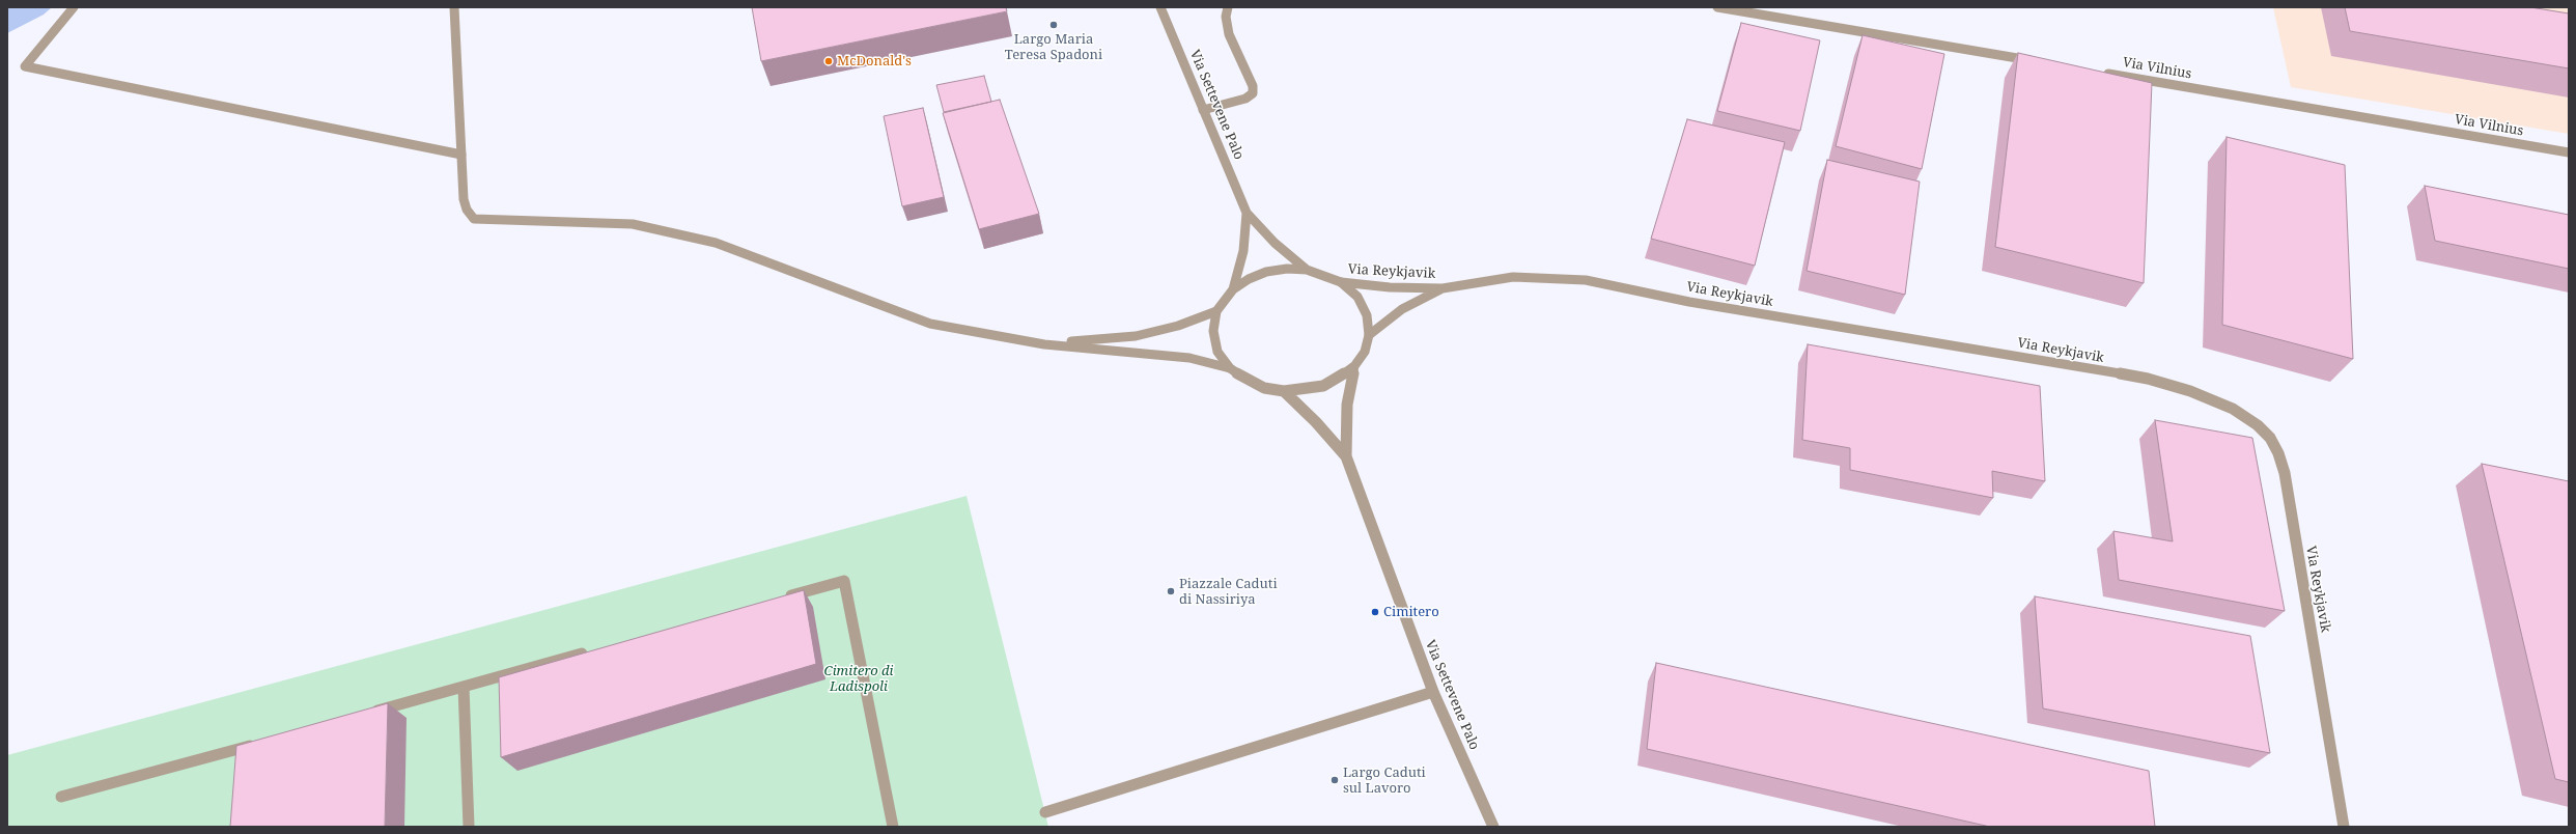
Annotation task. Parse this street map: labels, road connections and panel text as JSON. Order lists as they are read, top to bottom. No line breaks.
{"streets":{"street":["Via Vilnius","Via Settevene Palo","Via Reykjavik"]},"crossings":[["Via Settevene Palo","Via Reykjavik"]],"parks":["Cimitero di Ladispoli"],"places":["Largo Maria Teresa Spadoni","McDonald's","Piazzale Caduti di Nassiriya","Cimitero","Largo Caduti sul Lavoro"]}
